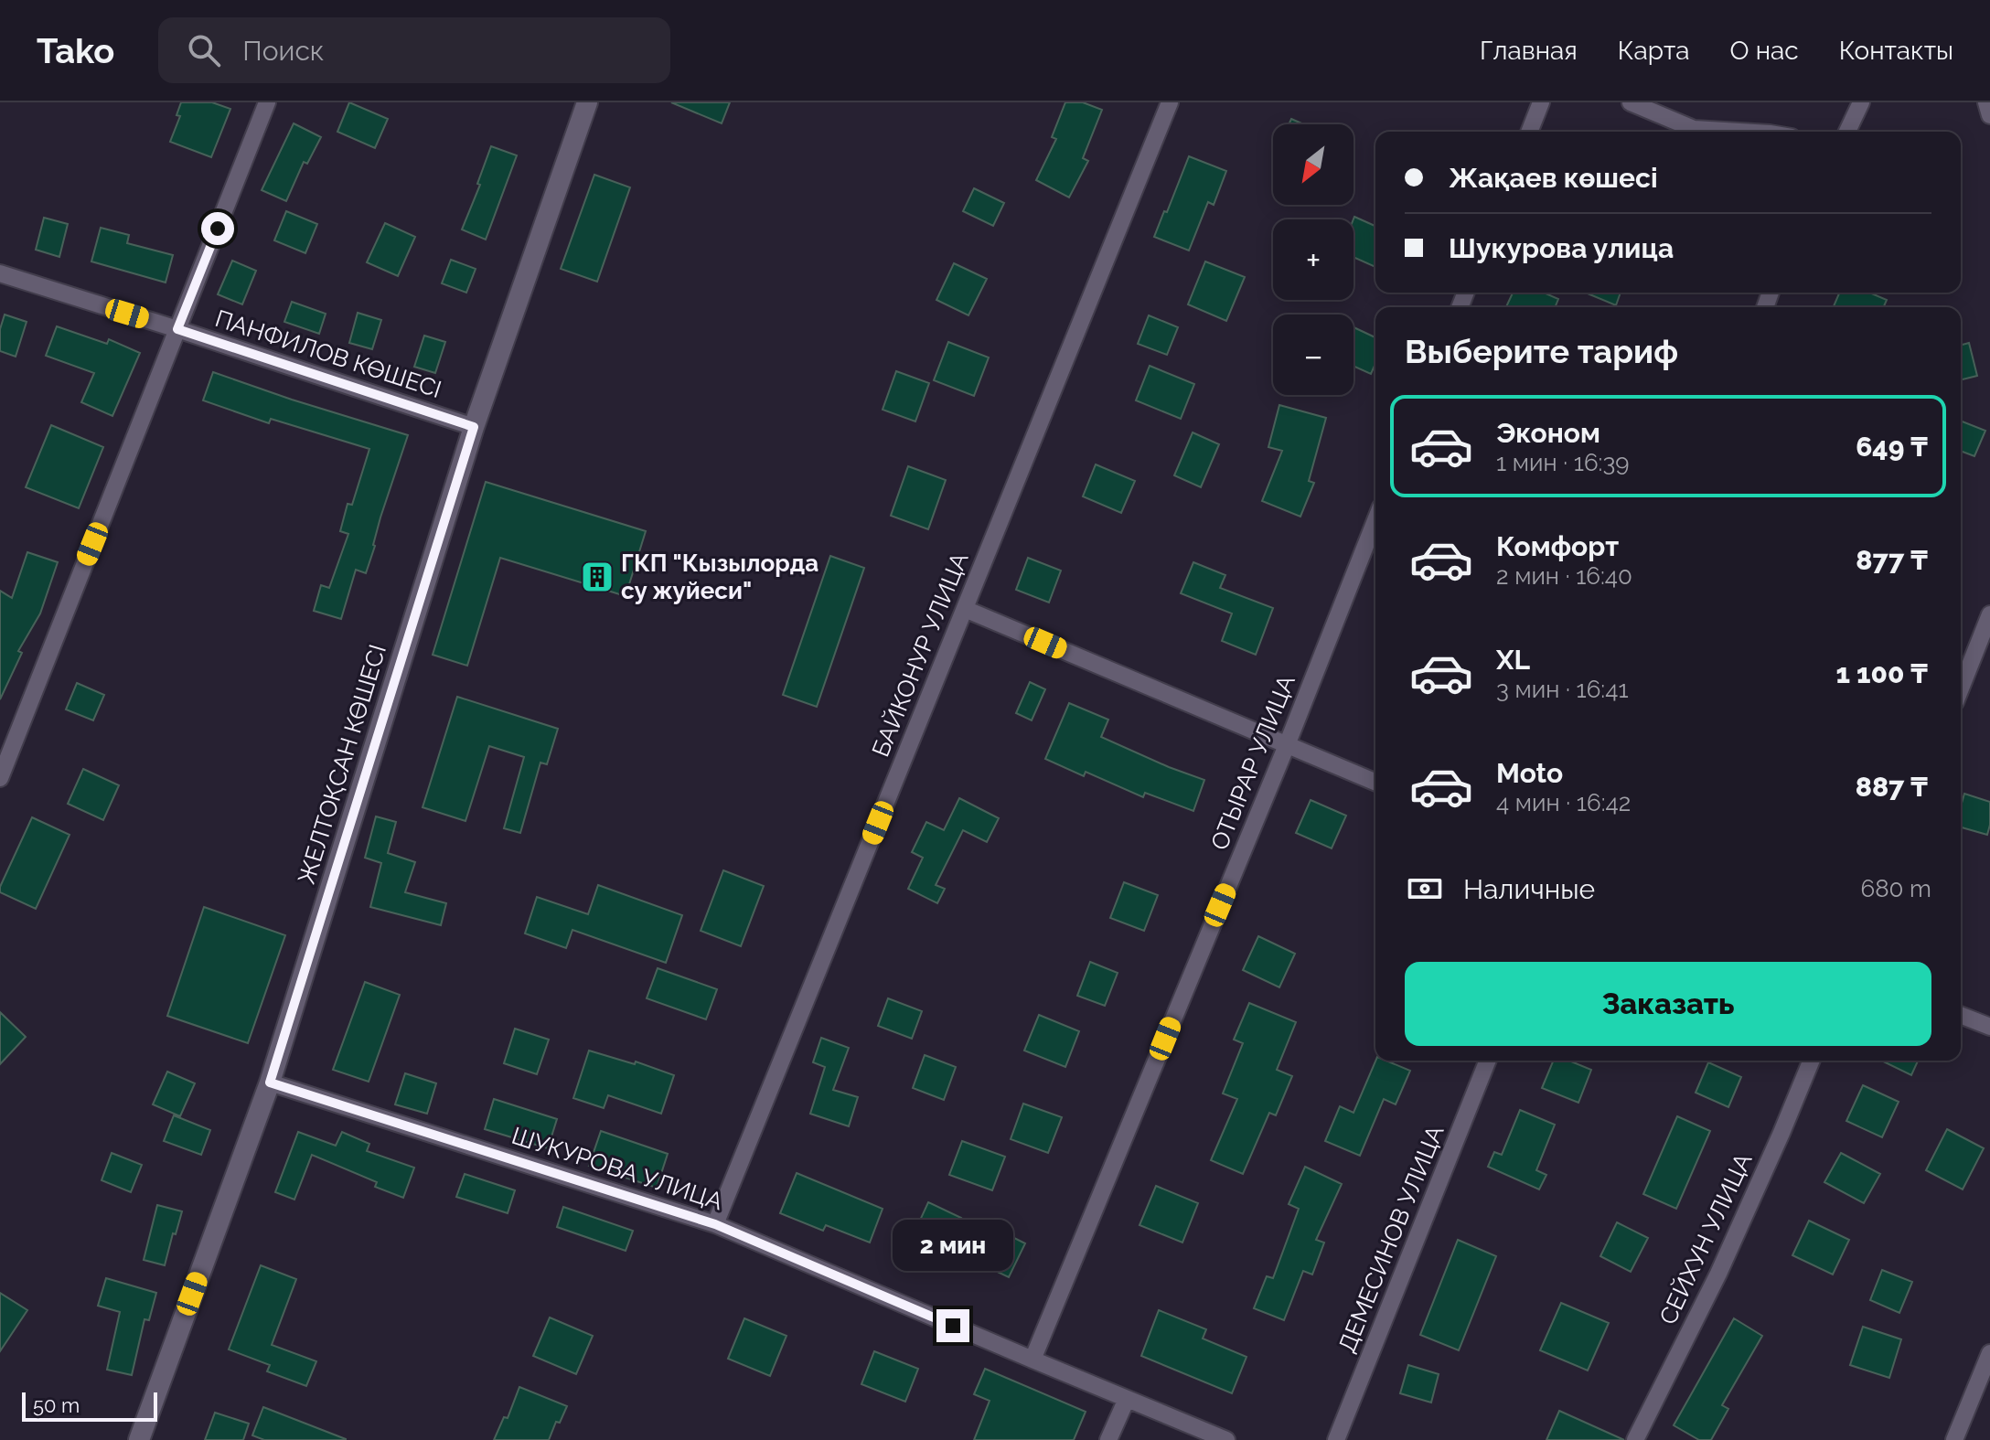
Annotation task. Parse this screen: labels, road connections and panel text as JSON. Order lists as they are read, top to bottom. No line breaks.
{"streets":{"street":["ПАНФИЛОВ КӨШЕСІ","БАЙКОНУР УЛИЦА","ОТЫРАР УЛИЦА","ЖЕЛТОҚСАН КӨШЕСІ","ШУКУРОВА УЛИЦА","ДЕМЕСИНОВ УЛИЦА","СЕЙХУН УЛИЦА"]},"crossings":[["ПАНФИЛОВ КӨШЕСІ","ЖЕЛТОҚСАН КӨШЕСІ"],["БАЙКОНУР УЛИЦА","ШУКУРОВА УЛИЦА"],["ОТЫРАР УЛИЦА","ШУКУРОВА УЛИЦА"],["ЖЕЛТОҚСАН КӨШЕСІ","ШУКУРОВА УЛИЦА"]],"places":{"building":["ГКП \"Кызылорда су жуйеси\""]},"scale_bar":"50 m","north":"bottom left","page":{"header":"Tako","search":"Поиск","nav":["Главная","Карта","О нас","Контакты"],"map_buttons":["+","−"],"banner":["Жақаев көшесі","Шукурова улица"],"heading":"Выберите тариф","list":[{"name":"Эконом","note":"1 мин · 16:39","value":"649 ₸"},{"name":"Комфорт","note":"2 мин · 16:40","value":"877 ₸"},{"name":"XL","note":"3 мин · 16:41","value":"1 100 ₸"},{"name":"Moto","note":"4 мин · 16:42","value":"887 ₸"}],"pay":["Наличные","680 m"],"buttons":"Заказать","bubble":"2 мин","scale":"50 m"}}
